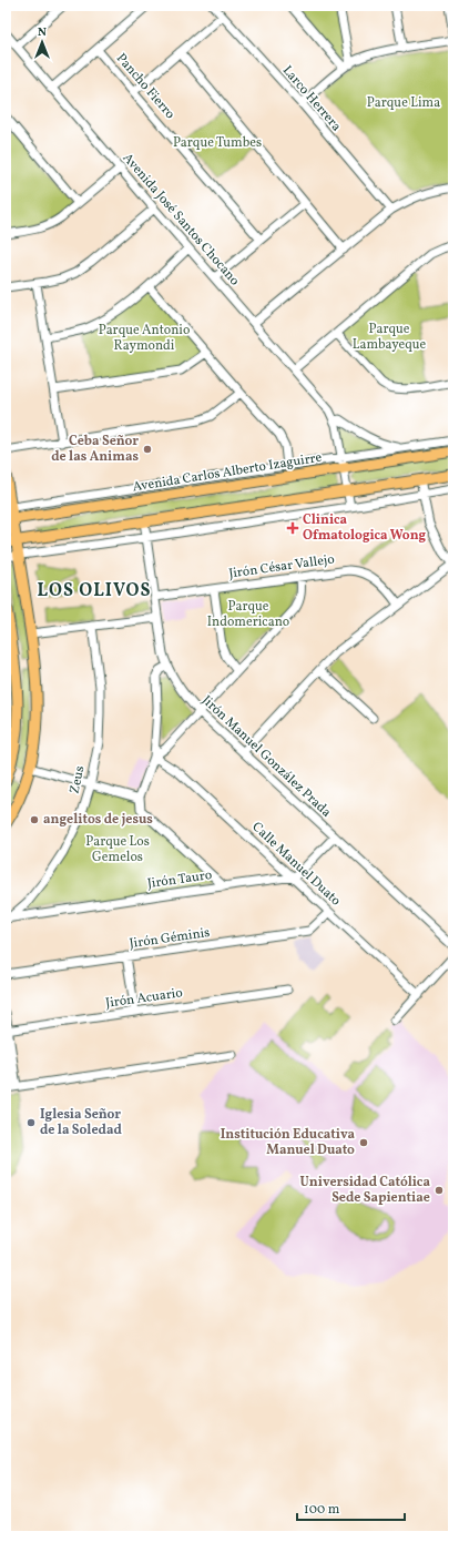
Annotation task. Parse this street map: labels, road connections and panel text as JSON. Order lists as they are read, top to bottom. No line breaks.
{"streets":{"main road":["Avenida Carlos Alberto Izaguirre"],"street":["Pancho Fierro","Larco Herrera","Avenida José Santos Chocano","Jirón César Vallejo","Jirón Manuel González Prada","Zeus","Calle Manuel Duato","Jirón Tauro","Jirón Géminis","Jirón Acuario"]},"crossings":[["Avenida José Santos Chocano","Avenida Carlos Alberto Izaguirre"],["Jirón César Vallejo","Jirón Manuel González Prada"],["Zeus","Jirón Tauro"],["Calle Manuel Duato","Jirón Tauro"],["Calle Manuel Duato","Jirón Géminis"]],"districts":["LOS OLIVOS"],"parks":["Parque Lima","Parque Tumbes","Parque Lambayeque","Parque Antonio Raymondi","Parque Indomericano","Parque Los Gemelos"],"places":{"other":["Ceba Señor de las Animas","angelitos de jesus","Iglesia Señor de la Soledad","Institución Educativa Manuel Duato","Universidad Católica Sede Sapientiae"],"health":["Clinica Ofmatologica Wong"]},"scale_bar":"100 m","north":"top"}
